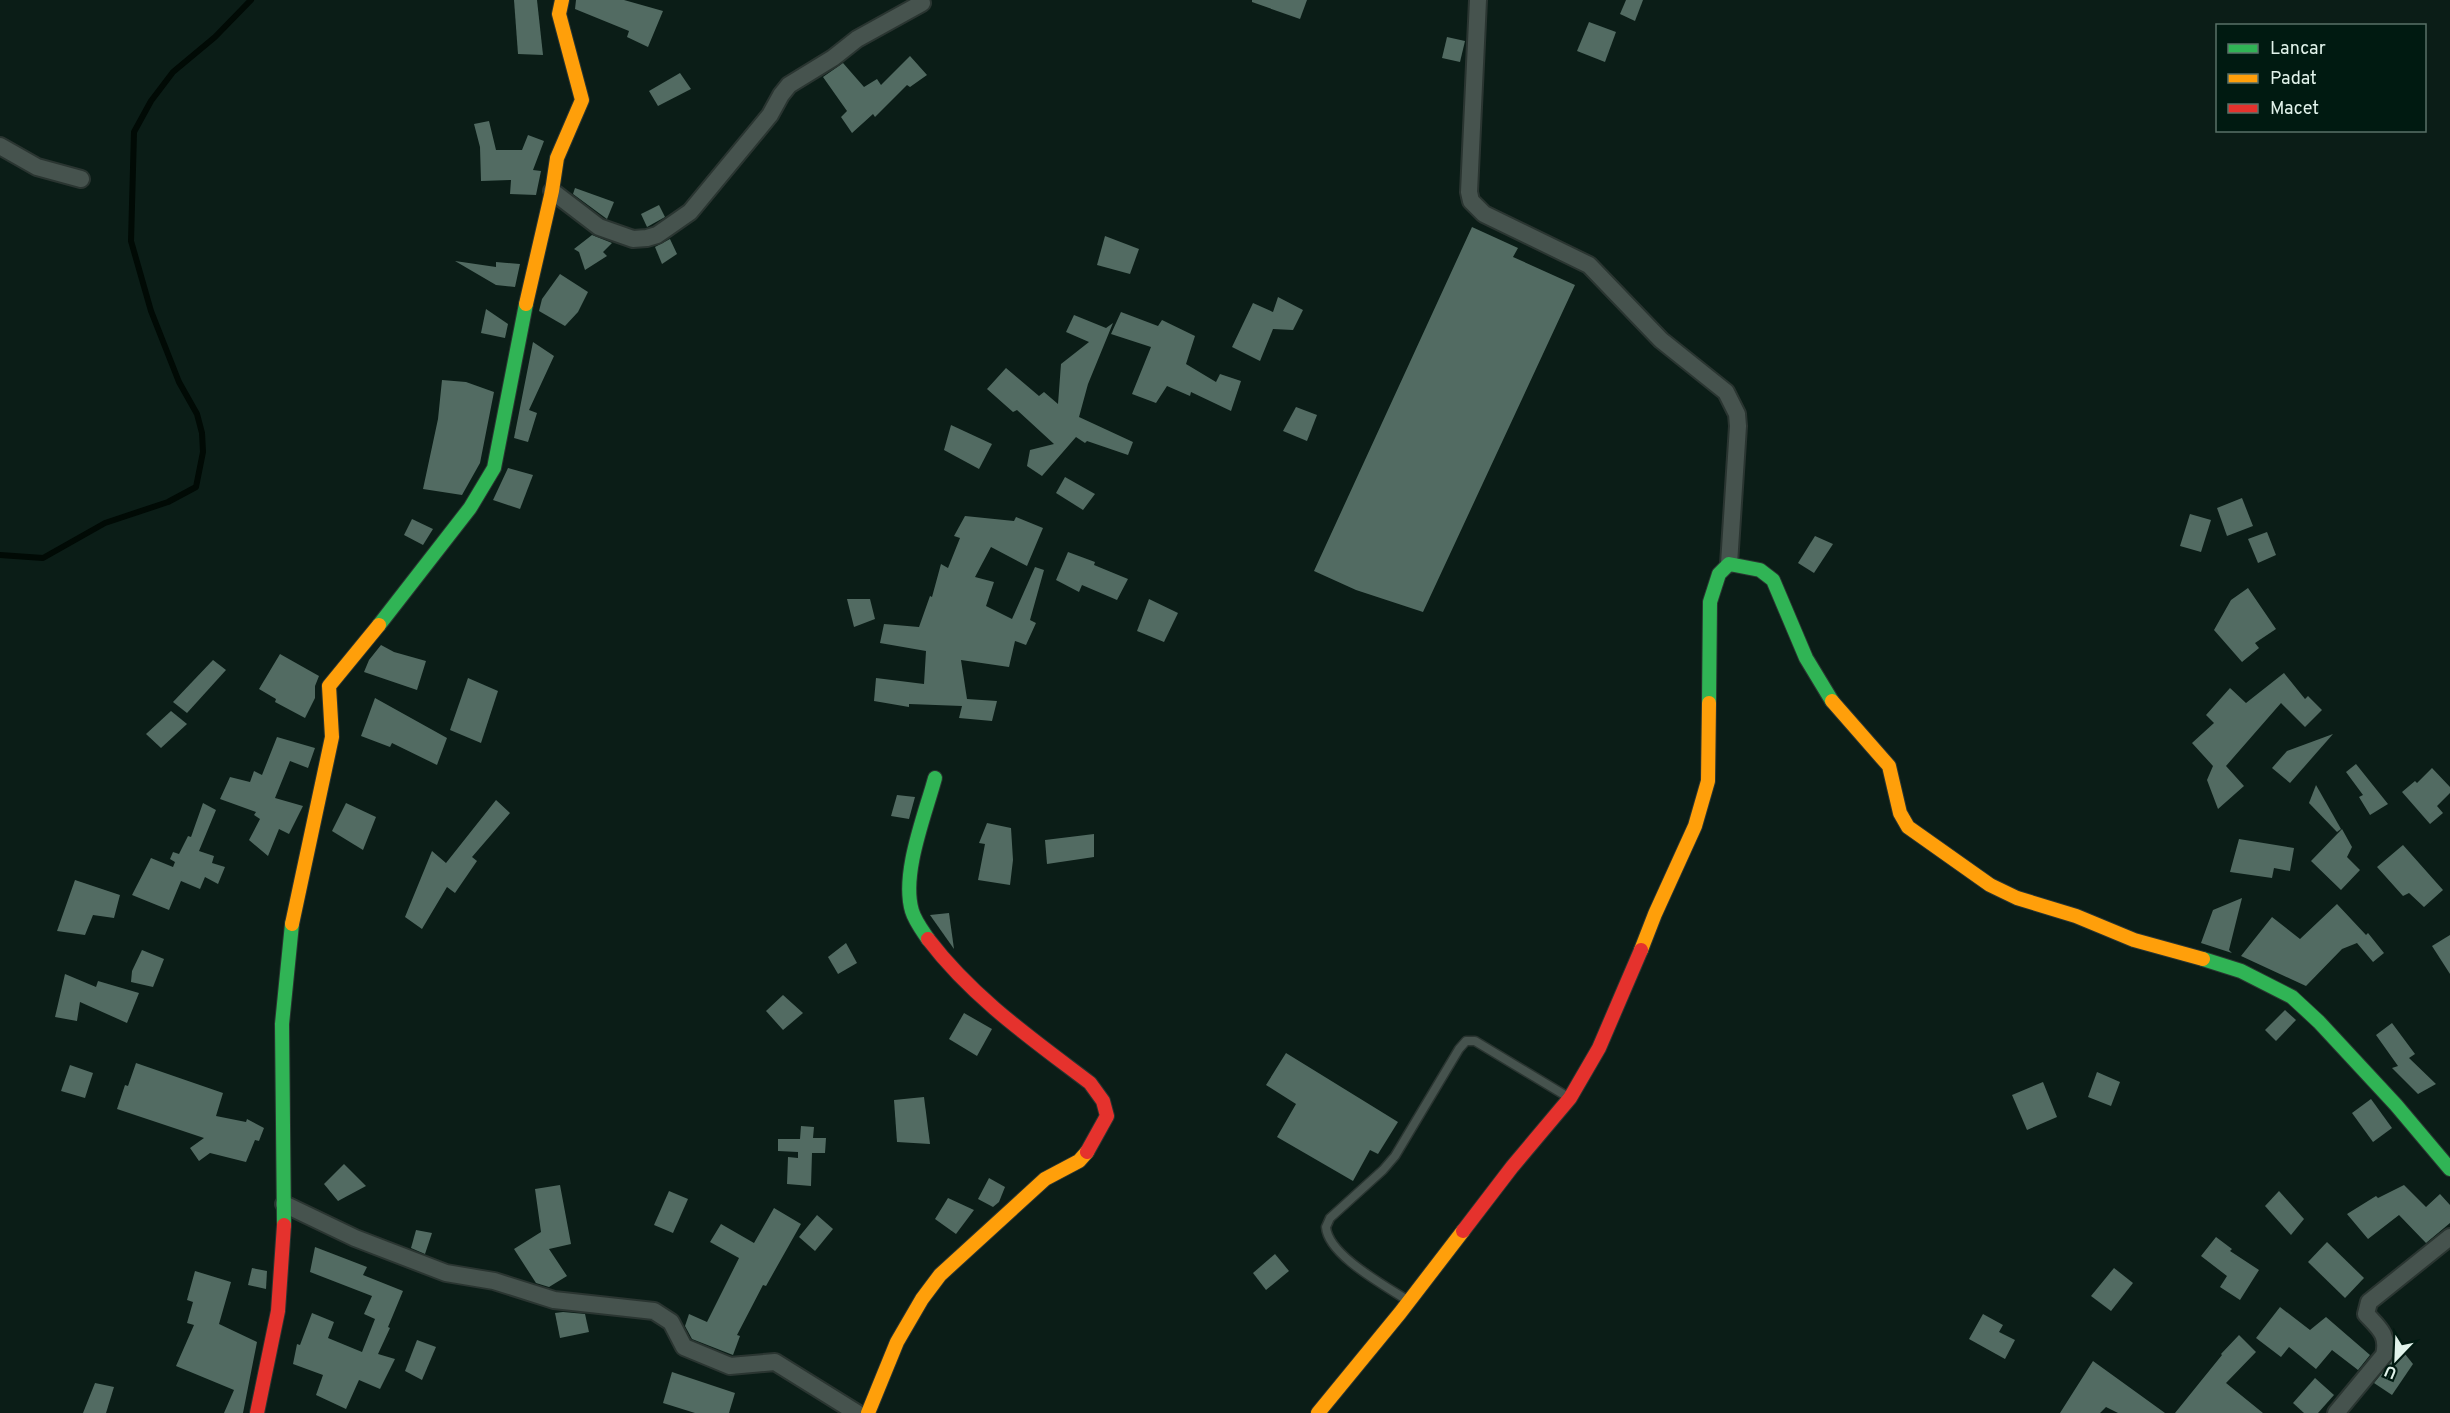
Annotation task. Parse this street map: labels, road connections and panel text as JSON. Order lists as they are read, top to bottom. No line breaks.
{"legend":["Lancar","Padat","Macet"],"north":"bottom left"}
